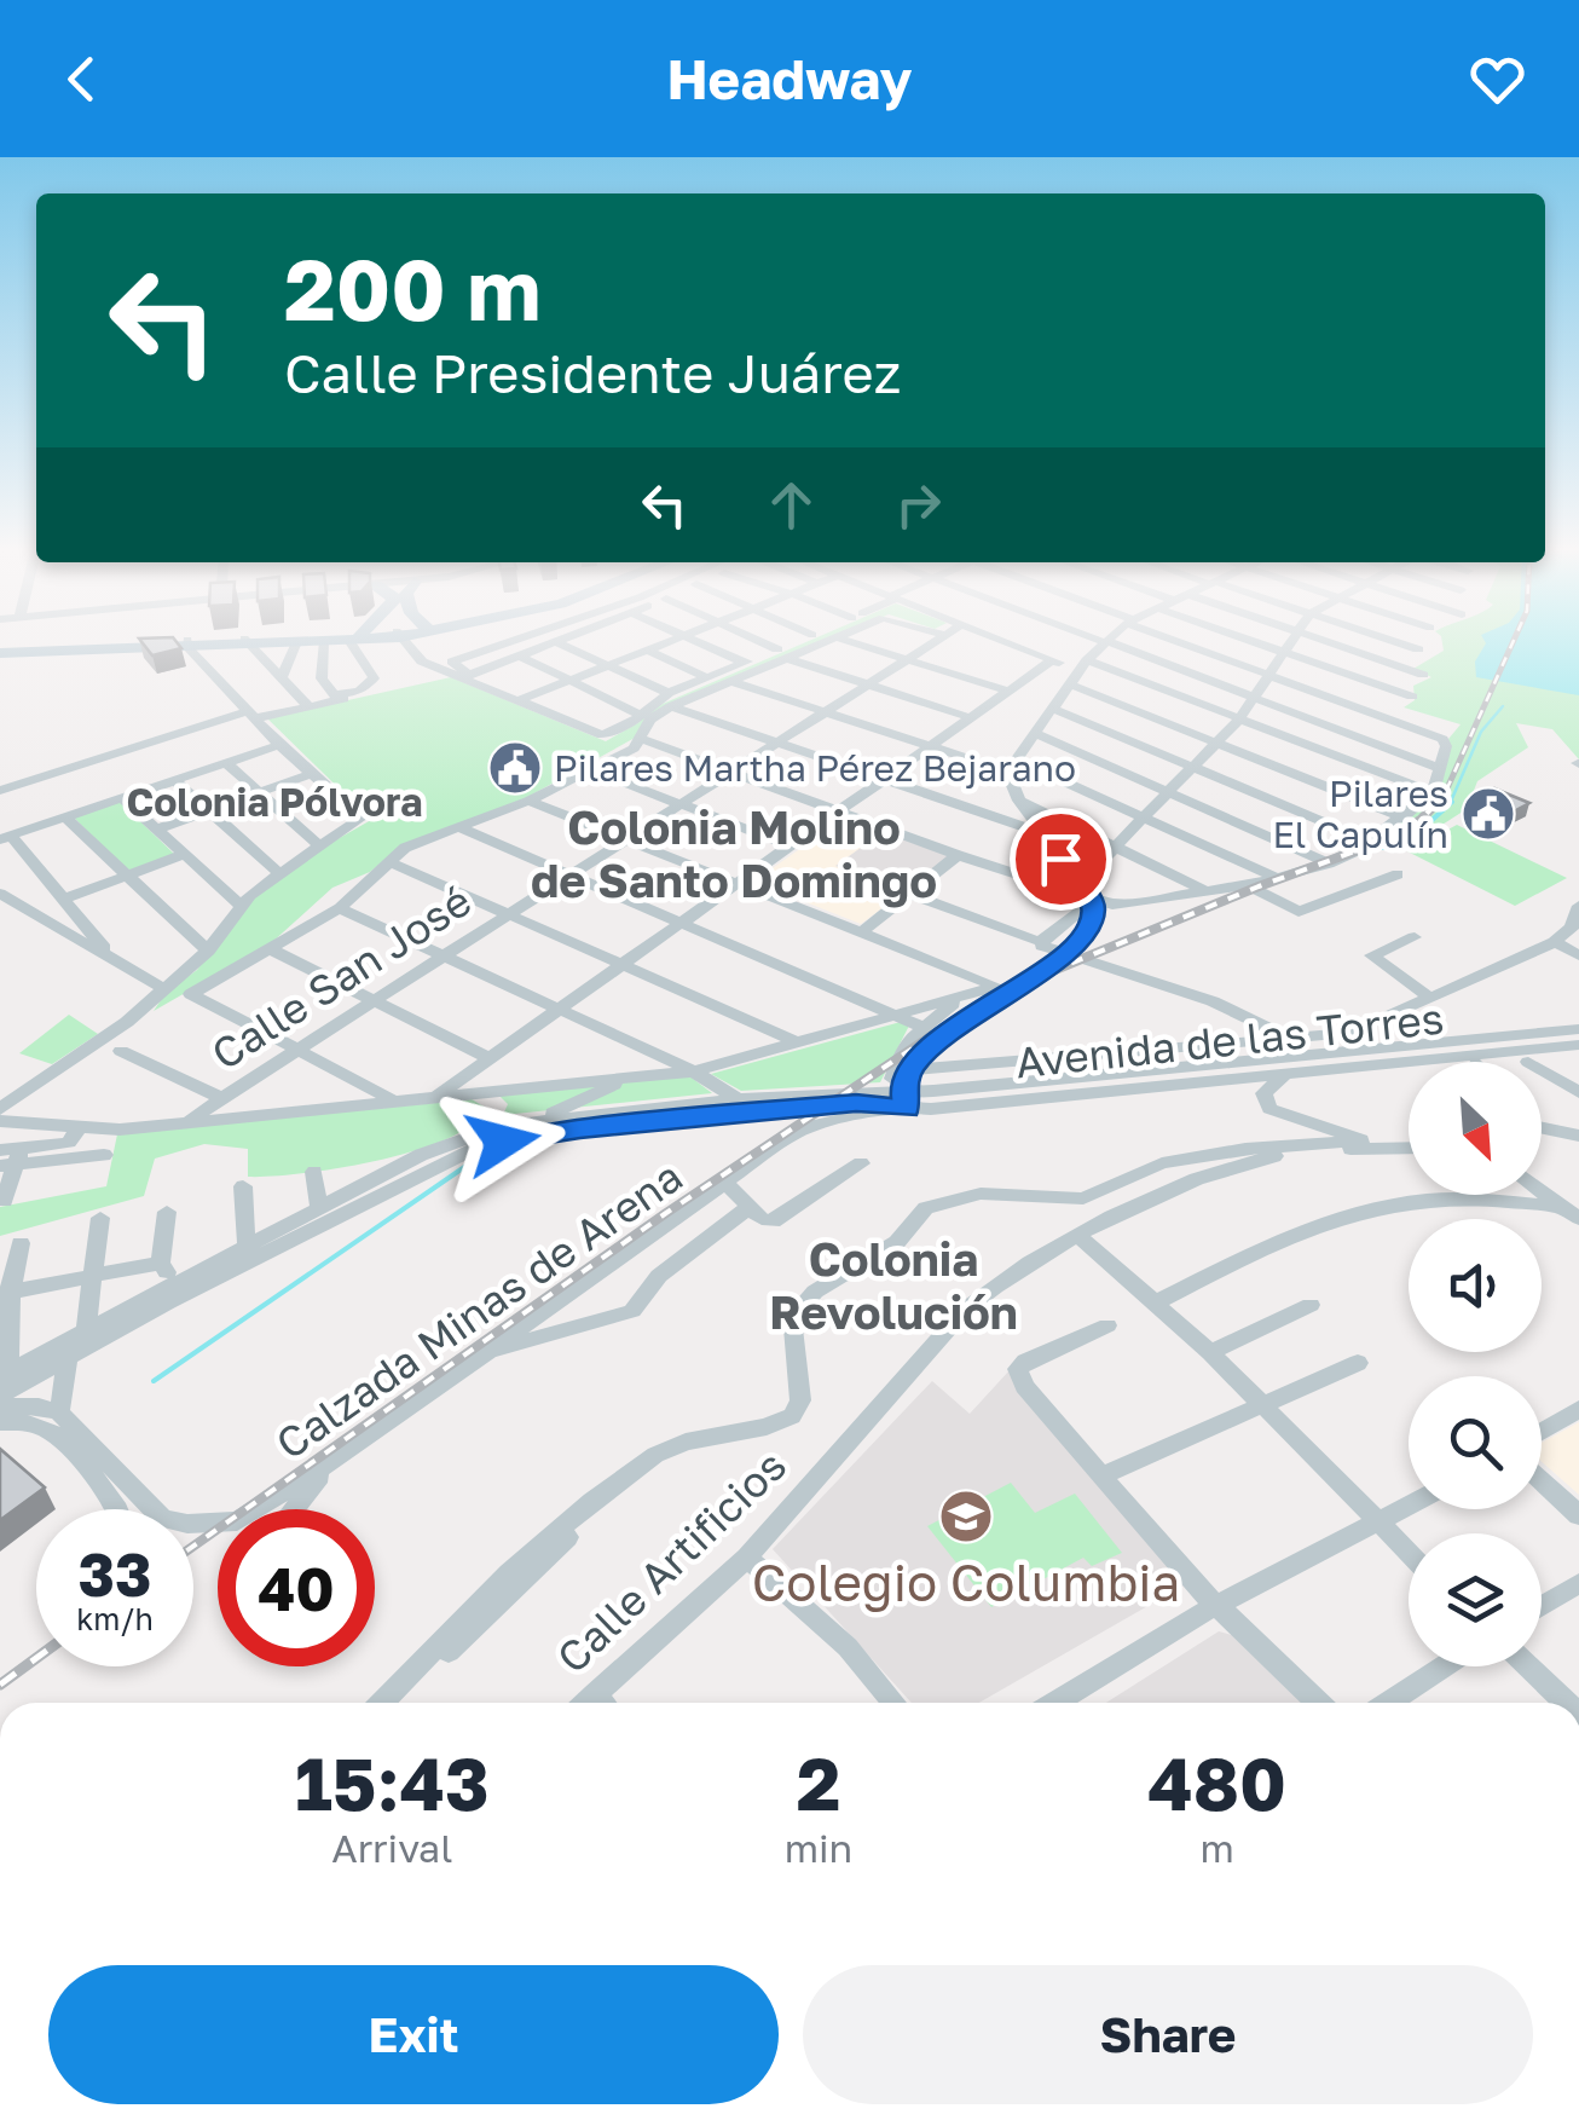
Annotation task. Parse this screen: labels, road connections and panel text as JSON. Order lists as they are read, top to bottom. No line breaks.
{"streets":{"street":["Calle San José","Avenida de las Torres","Calzada Minas de Arena","Calle Artificios"]},"crossings":[["Avenida de las Torres","Calzada Minas de Arena"]],"districts":["Colonia Pólvora","Colonia Molino de Santo Domingo","Colonia Revolución"],"places":{"public building":["Pilares Martha Pérez Bejarano","Pilares El Capulín"],"school or university":["Colegio Columbia"]},"north":"bottom right","page":{"header":"Headway","turn":["200 m","Calle Presidente Juárez"],"speed":"33 km/h","limit":"40","eta":["15:43","Arrival","2","min","480","m"],"buttons":["Exit","Share"]}}
